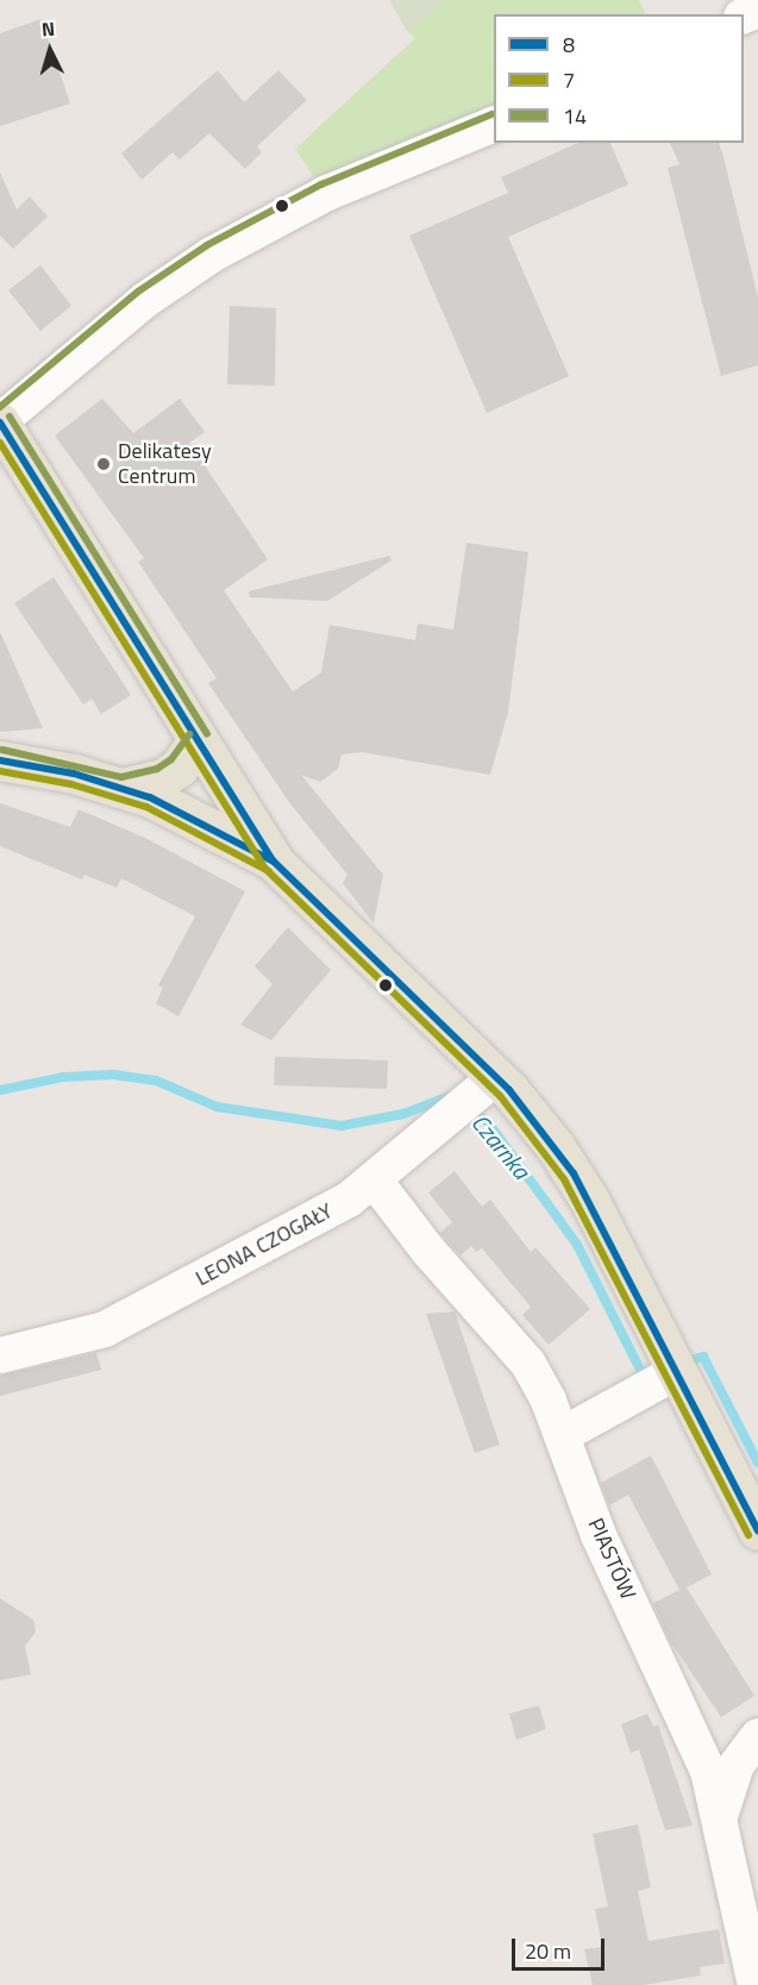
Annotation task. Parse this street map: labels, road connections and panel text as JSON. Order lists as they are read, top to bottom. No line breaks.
{"streets":{"street":["LEONA CZOGAŁY","PIASTÓW"]},"crossings":[["LEONA CZOGAŁY","PIASTÓW"]],"water":["Czarnka"],"places":["Delikatesy Centrum"],"lines":["transit line 14","transit line 8","transit line 7"],"legend":["8","7","14"],"scale_bar":"20 m","north":"top"}
